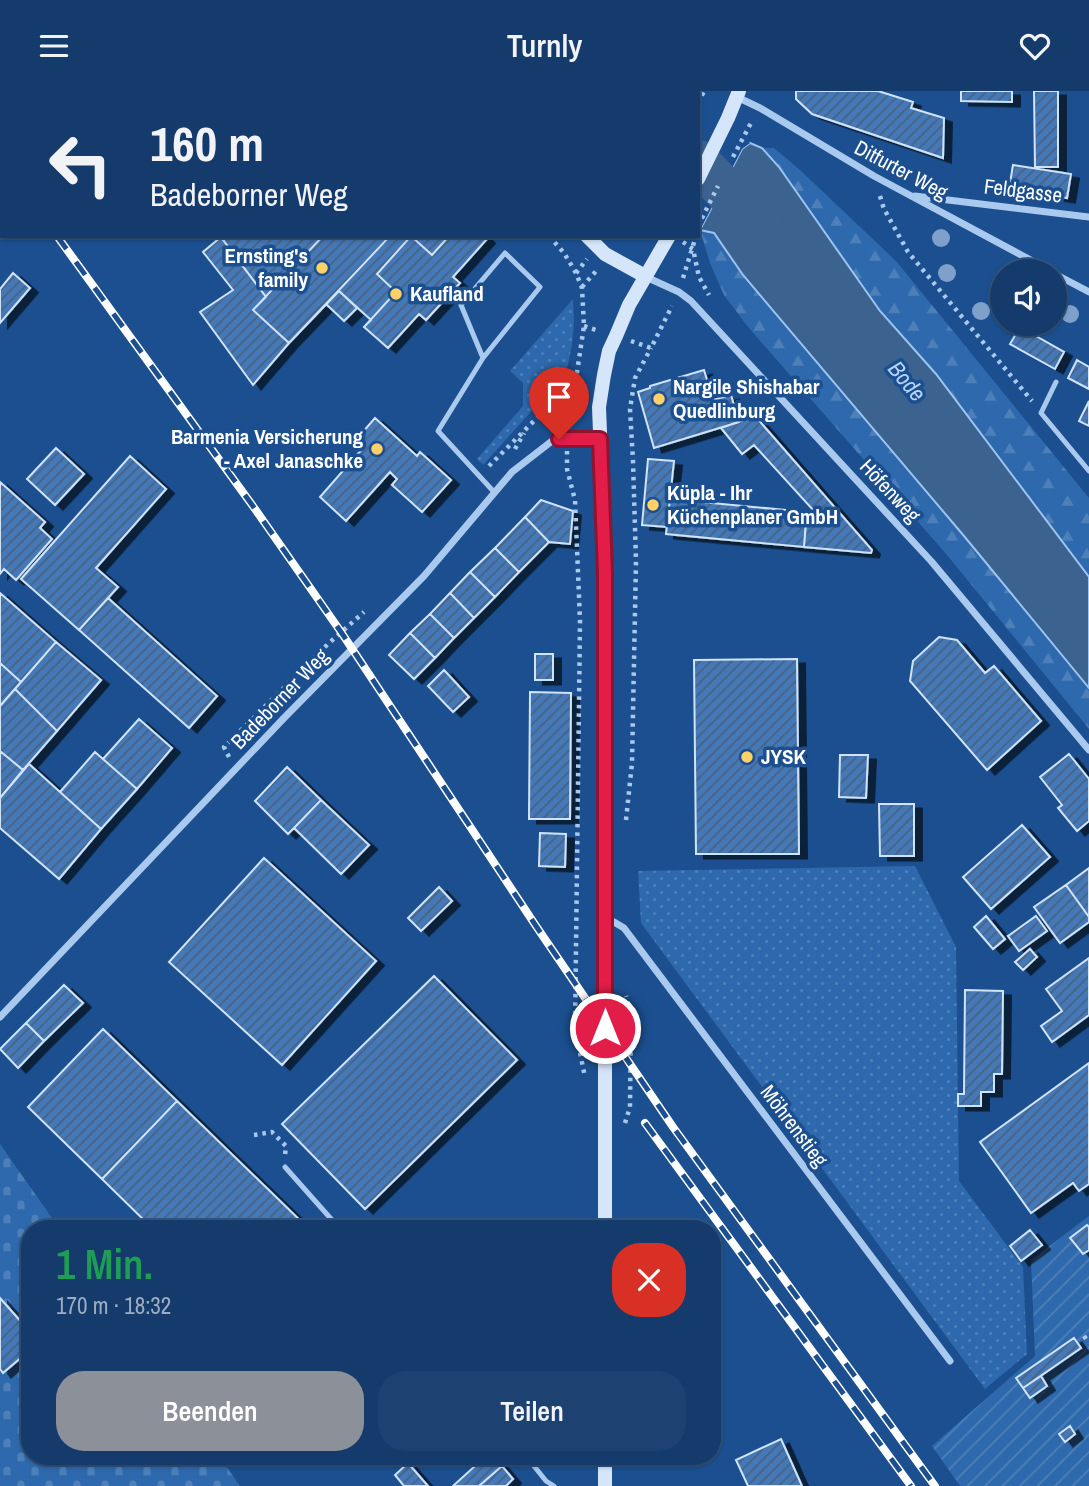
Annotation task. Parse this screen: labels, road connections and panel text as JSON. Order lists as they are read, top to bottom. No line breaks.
{"streets":{"street":["Ditfurter Weg","Feldgasse","Höfenweg","Badeborner Weg","Möhrenstieg"]},"crossings":[["Ditfurter Weg","Feldgasse"]],"water":["Bode"],"places":["Ernsting's family","Kaufland","Nargile Shishabar Quedlinburg","Barmenia Versicherung - Axel Janaschke","Küpla - Ihr Küchenplaner GmbH","JYSK"],"page":{"header":"Turnly","turn":["160 m","Badeborner Weg"],"heading":["1 Min.","170 m · 18:32"],"buttons":["Beenden","Teilen"]}}
